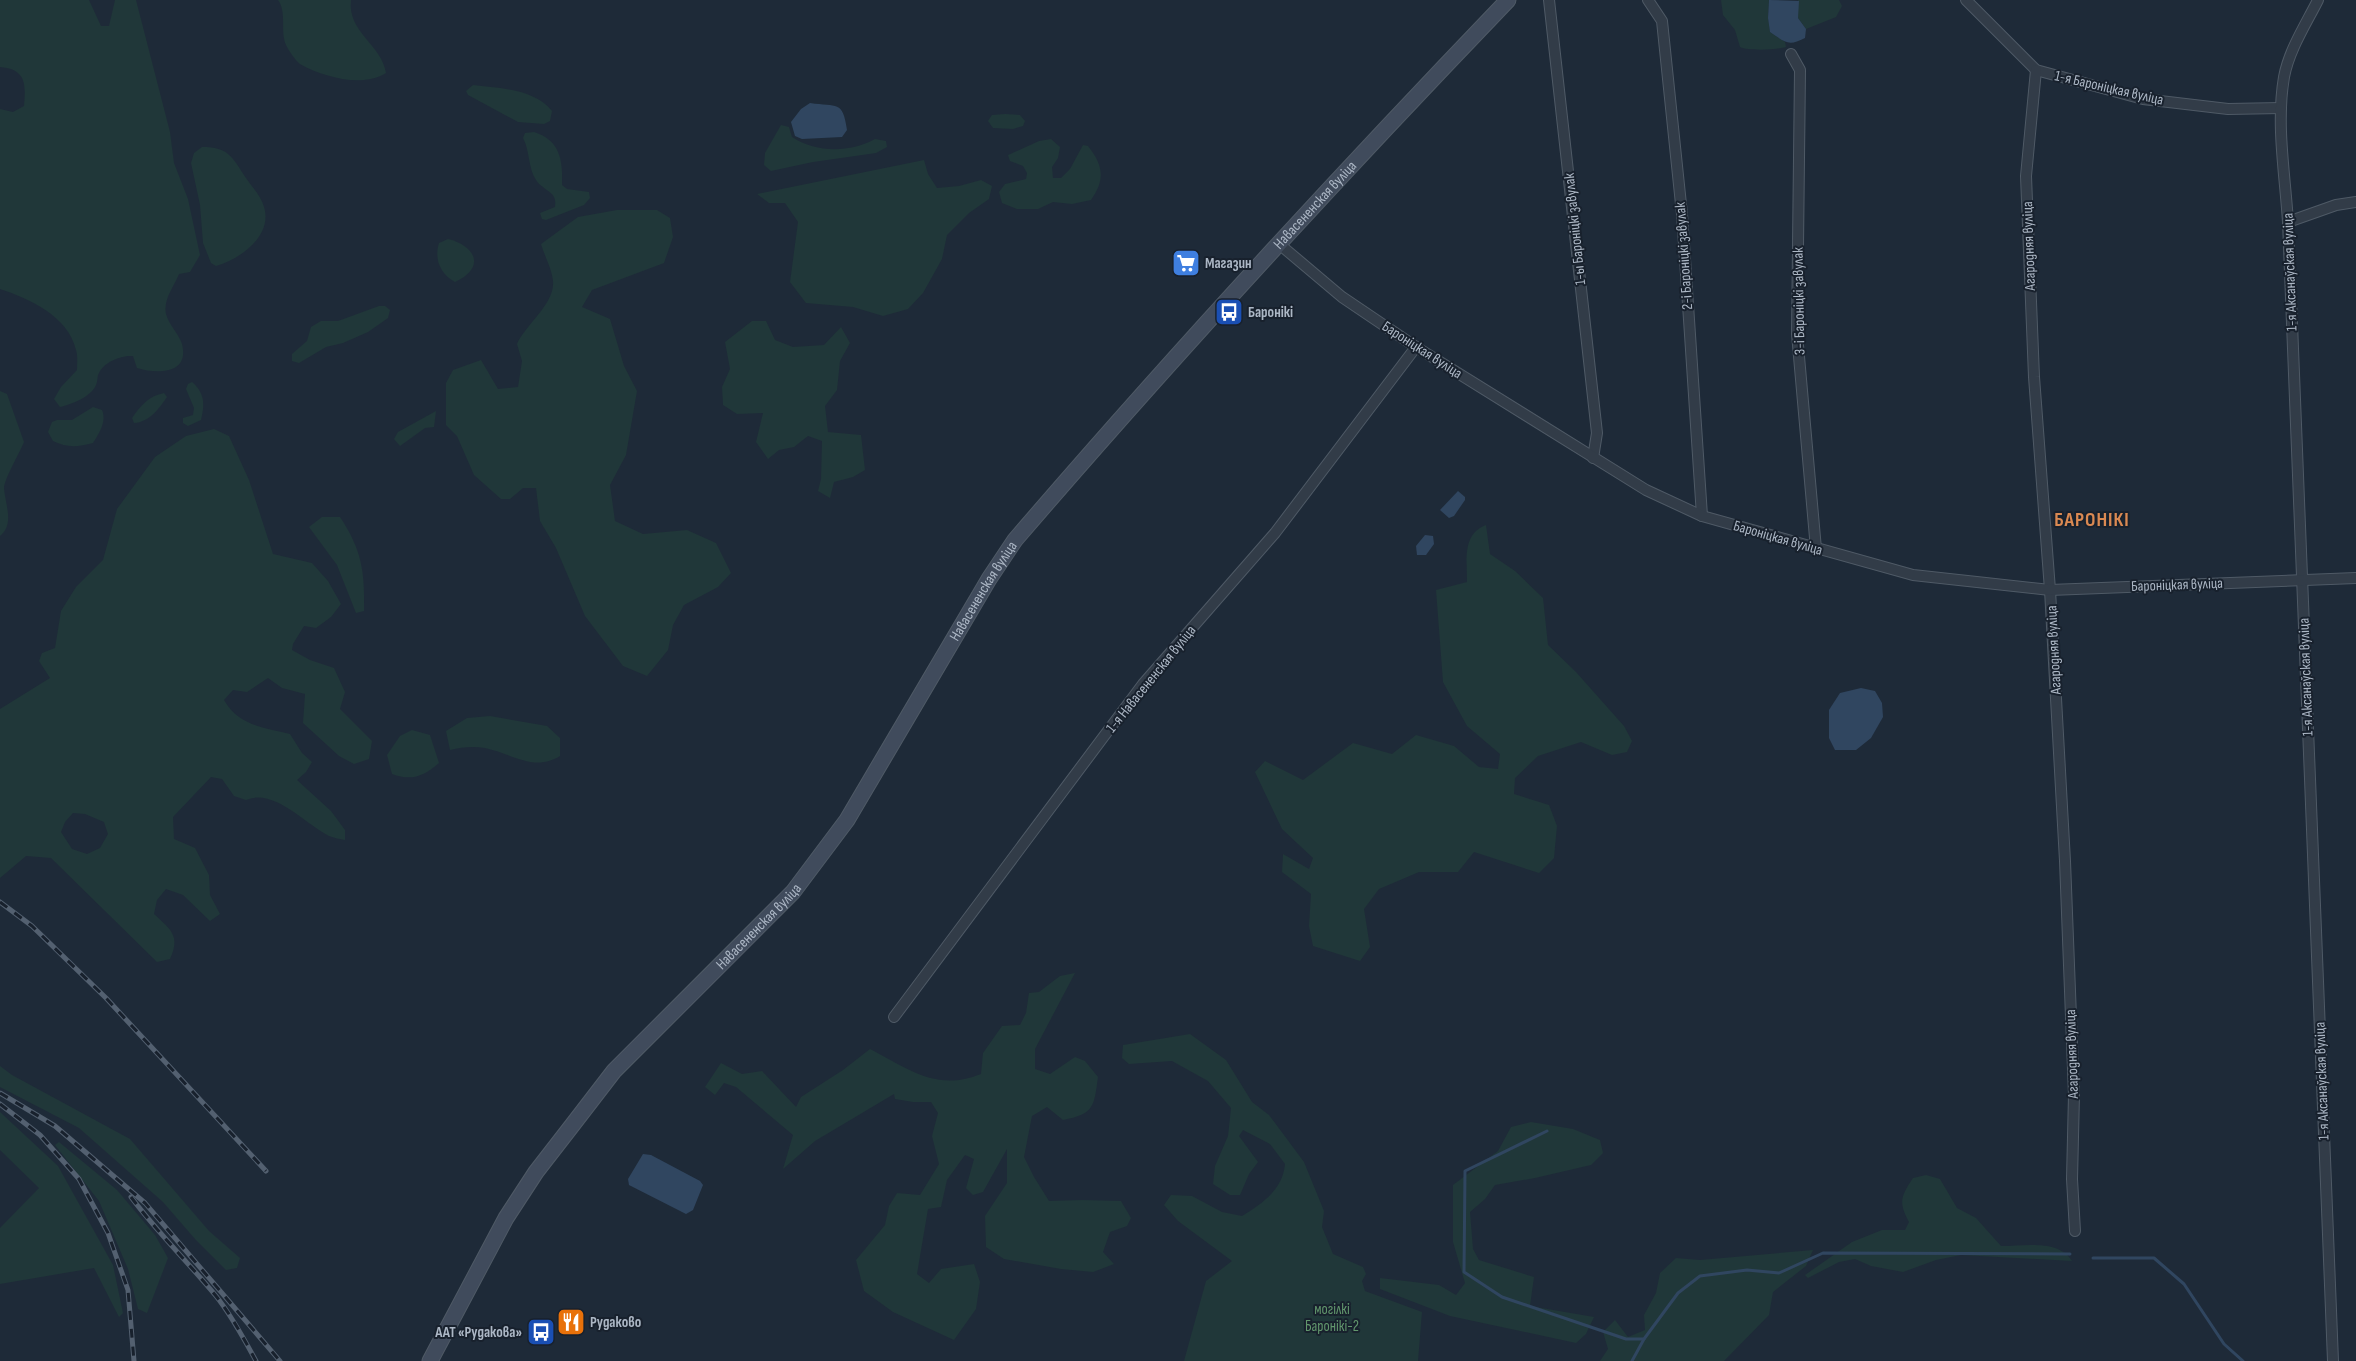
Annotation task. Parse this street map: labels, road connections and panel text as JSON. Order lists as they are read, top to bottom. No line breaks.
{"streets":{"main road":["Навасененская вуліца"],"street":["1-я Бароніцкая вуліца","1-ы Бароніцкі завулак","Агародняя вуліца","2-і Бароніцкі завулак","1-я Аксанаўская вуліца","3-і Бароніцкі завулак","Бароніцкая вуліца","1-я Навасененская вуліца"]},"crossings":[["1-я Бароніцкая вуліца","Агародняя вуліца"],["1-я Бароніцкая вуліца","1-я Аксанаўская вуліца"],["Навасененская вуліца","Бароніцкая вуліца"],["1-ы Бароніцкі завулак","Бароніцкая вуліца"],["Агародняя вуліца","Бароніцкая вуліца"],["2-і Бароніцкі завулак","Бароніцкая вуліца"],["1-я Аксанаўская вуліца","Бароніцкая вуліца"],["3-і Бароніцкі завулак","Бароніцкая вуліца"],["Бароніцкая вуліца","1-я Навасененская вуліца"]],"districts":["БАРОНІКІ"],"parks":["могілкі Баронікі-2"],"places":{"supermarket":["Магазин"],"bus stop":["Баронікі","ААТ «Рудакова»"],"restaurant":["Рудаково"]}}
